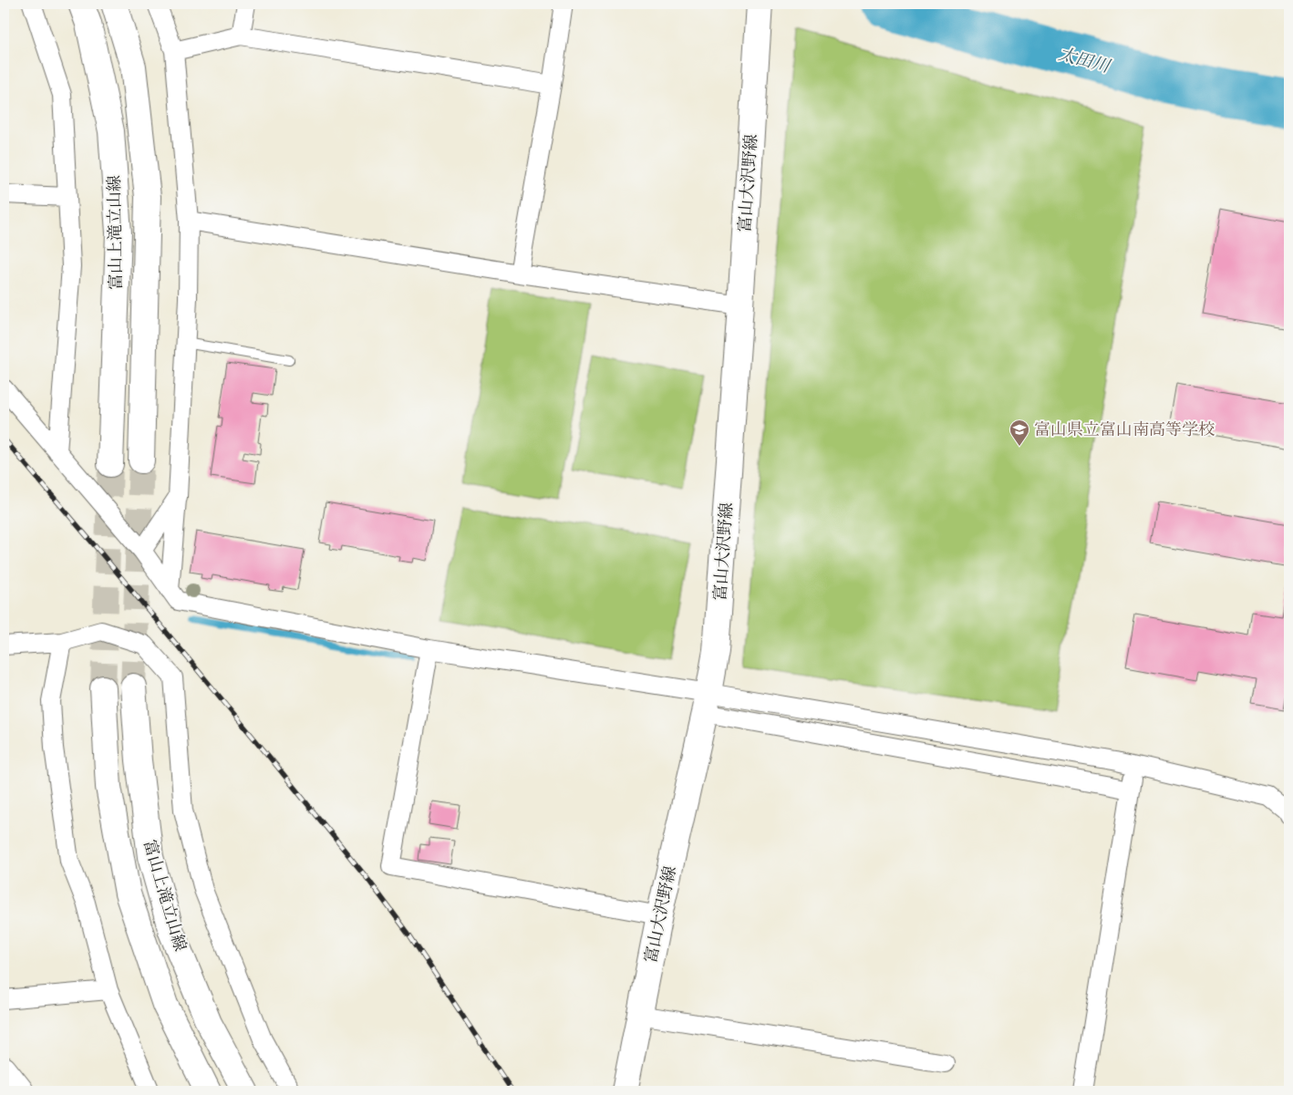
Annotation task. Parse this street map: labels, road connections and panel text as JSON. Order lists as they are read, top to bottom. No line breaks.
{"streets":{"main road":["富山大沢野線","富山上滝立山線"]},"water":["太田川"],"places":{"school or university":["富山県立富山南高等学校"]}}
